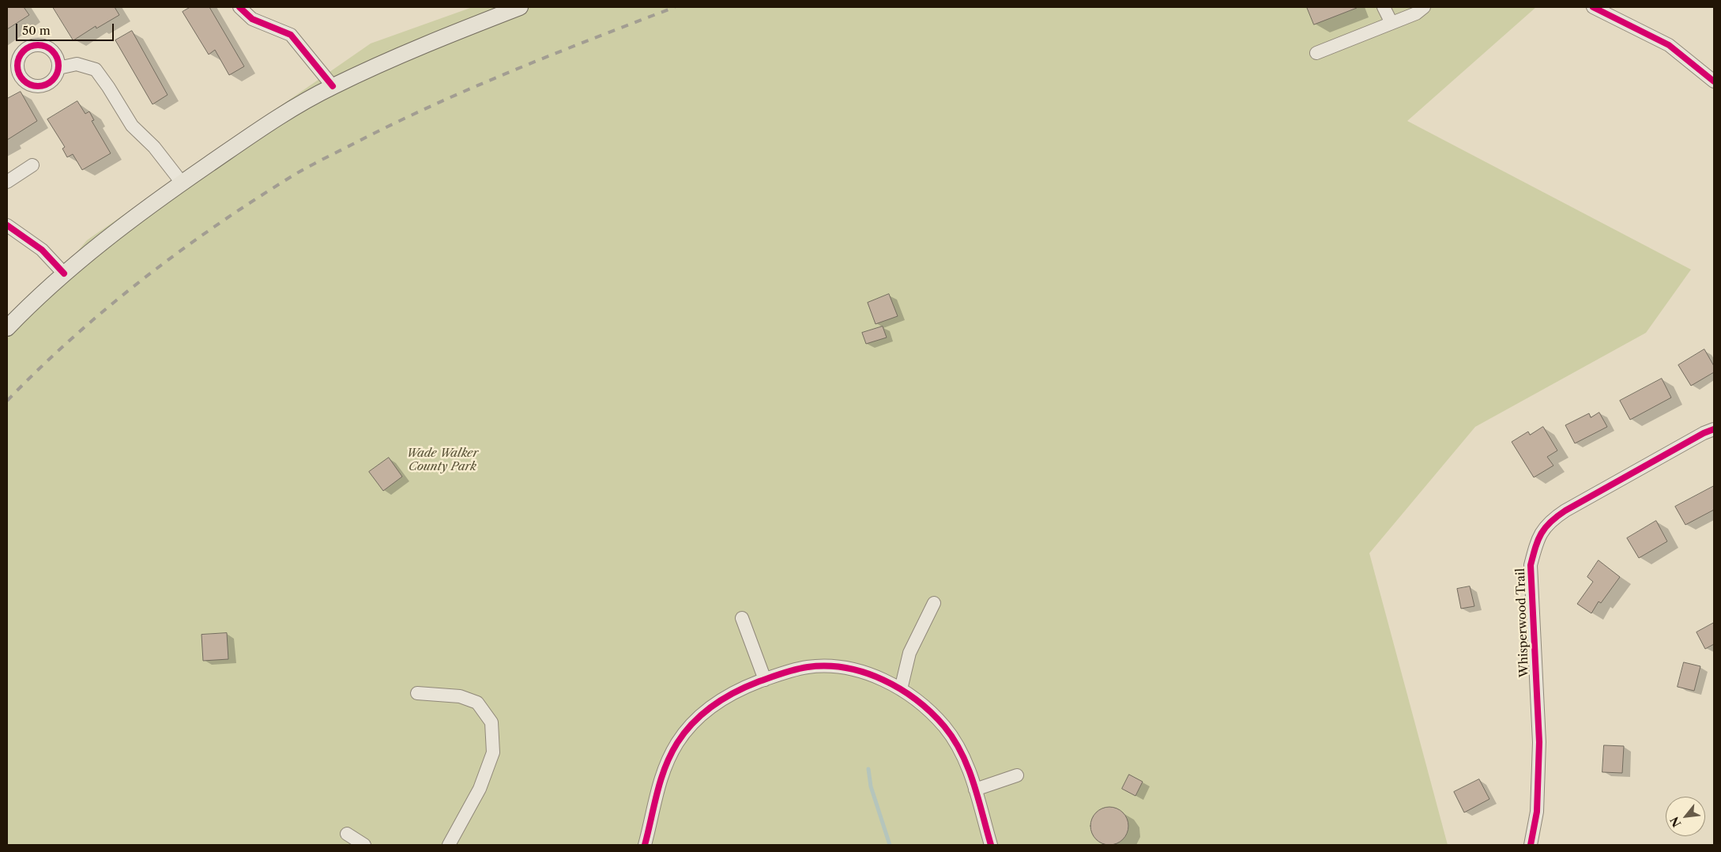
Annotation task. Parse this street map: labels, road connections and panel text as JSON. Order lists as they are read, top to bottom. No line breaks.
{"streets":{"street":["Whisperwood Trail"]},"parks":["Wade Walker County Park"],"scale_bar":"50 m","north":"bottom left"}
